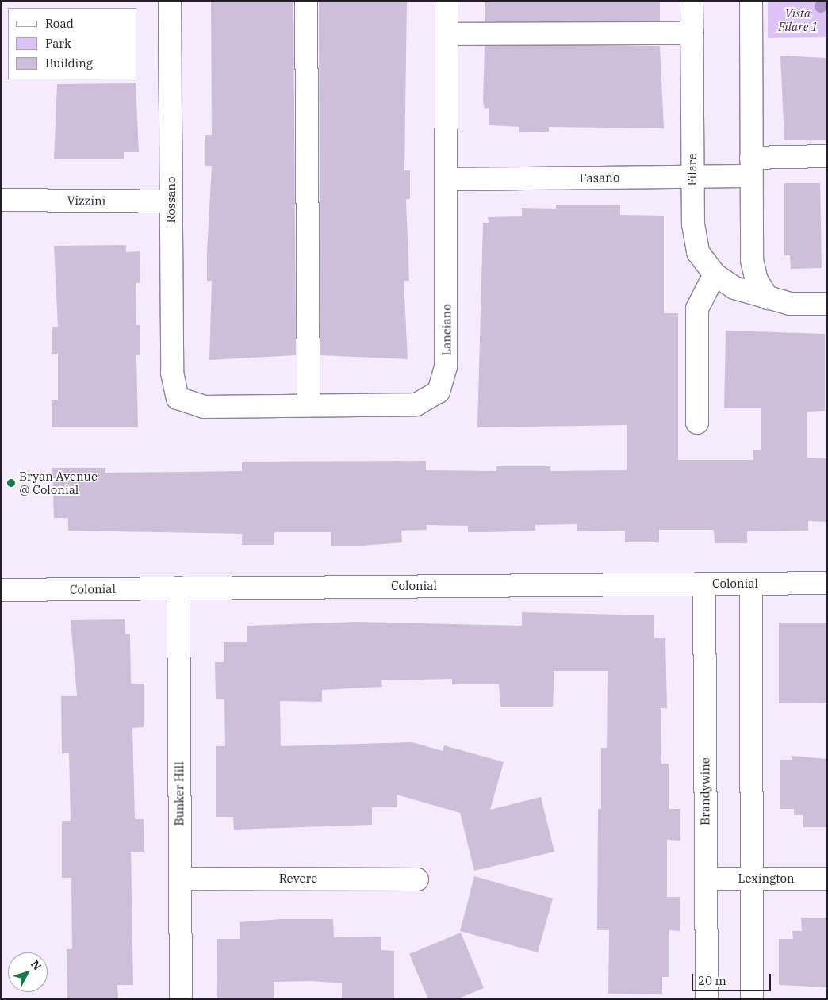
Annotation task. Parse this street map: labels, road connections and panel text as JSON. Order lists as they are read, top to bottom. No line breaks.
{"streets":{"street":["Filare","Fasano","Rossano","Vizzini","Lanciano","Colonial","Brandywine","Bunker Hill","Revere","Lexington"]},"crossings":[["Filare","Fasano"],["Fasano","Lanciano"],["Rossano","Vizzini"],["Rossano","Lanciano"],["Colonial","Brandywine"],["Colonial","Bunker Hill"],["Brandywine","Lexington"],["Bunker Hill","Revere"]],"parks":["Vista Filare 1"],"places":["Bryan Avenue @ Colonial"],"legend":["Road","Park","Building"],"scale_bar":"20 m","north":"top right"}
